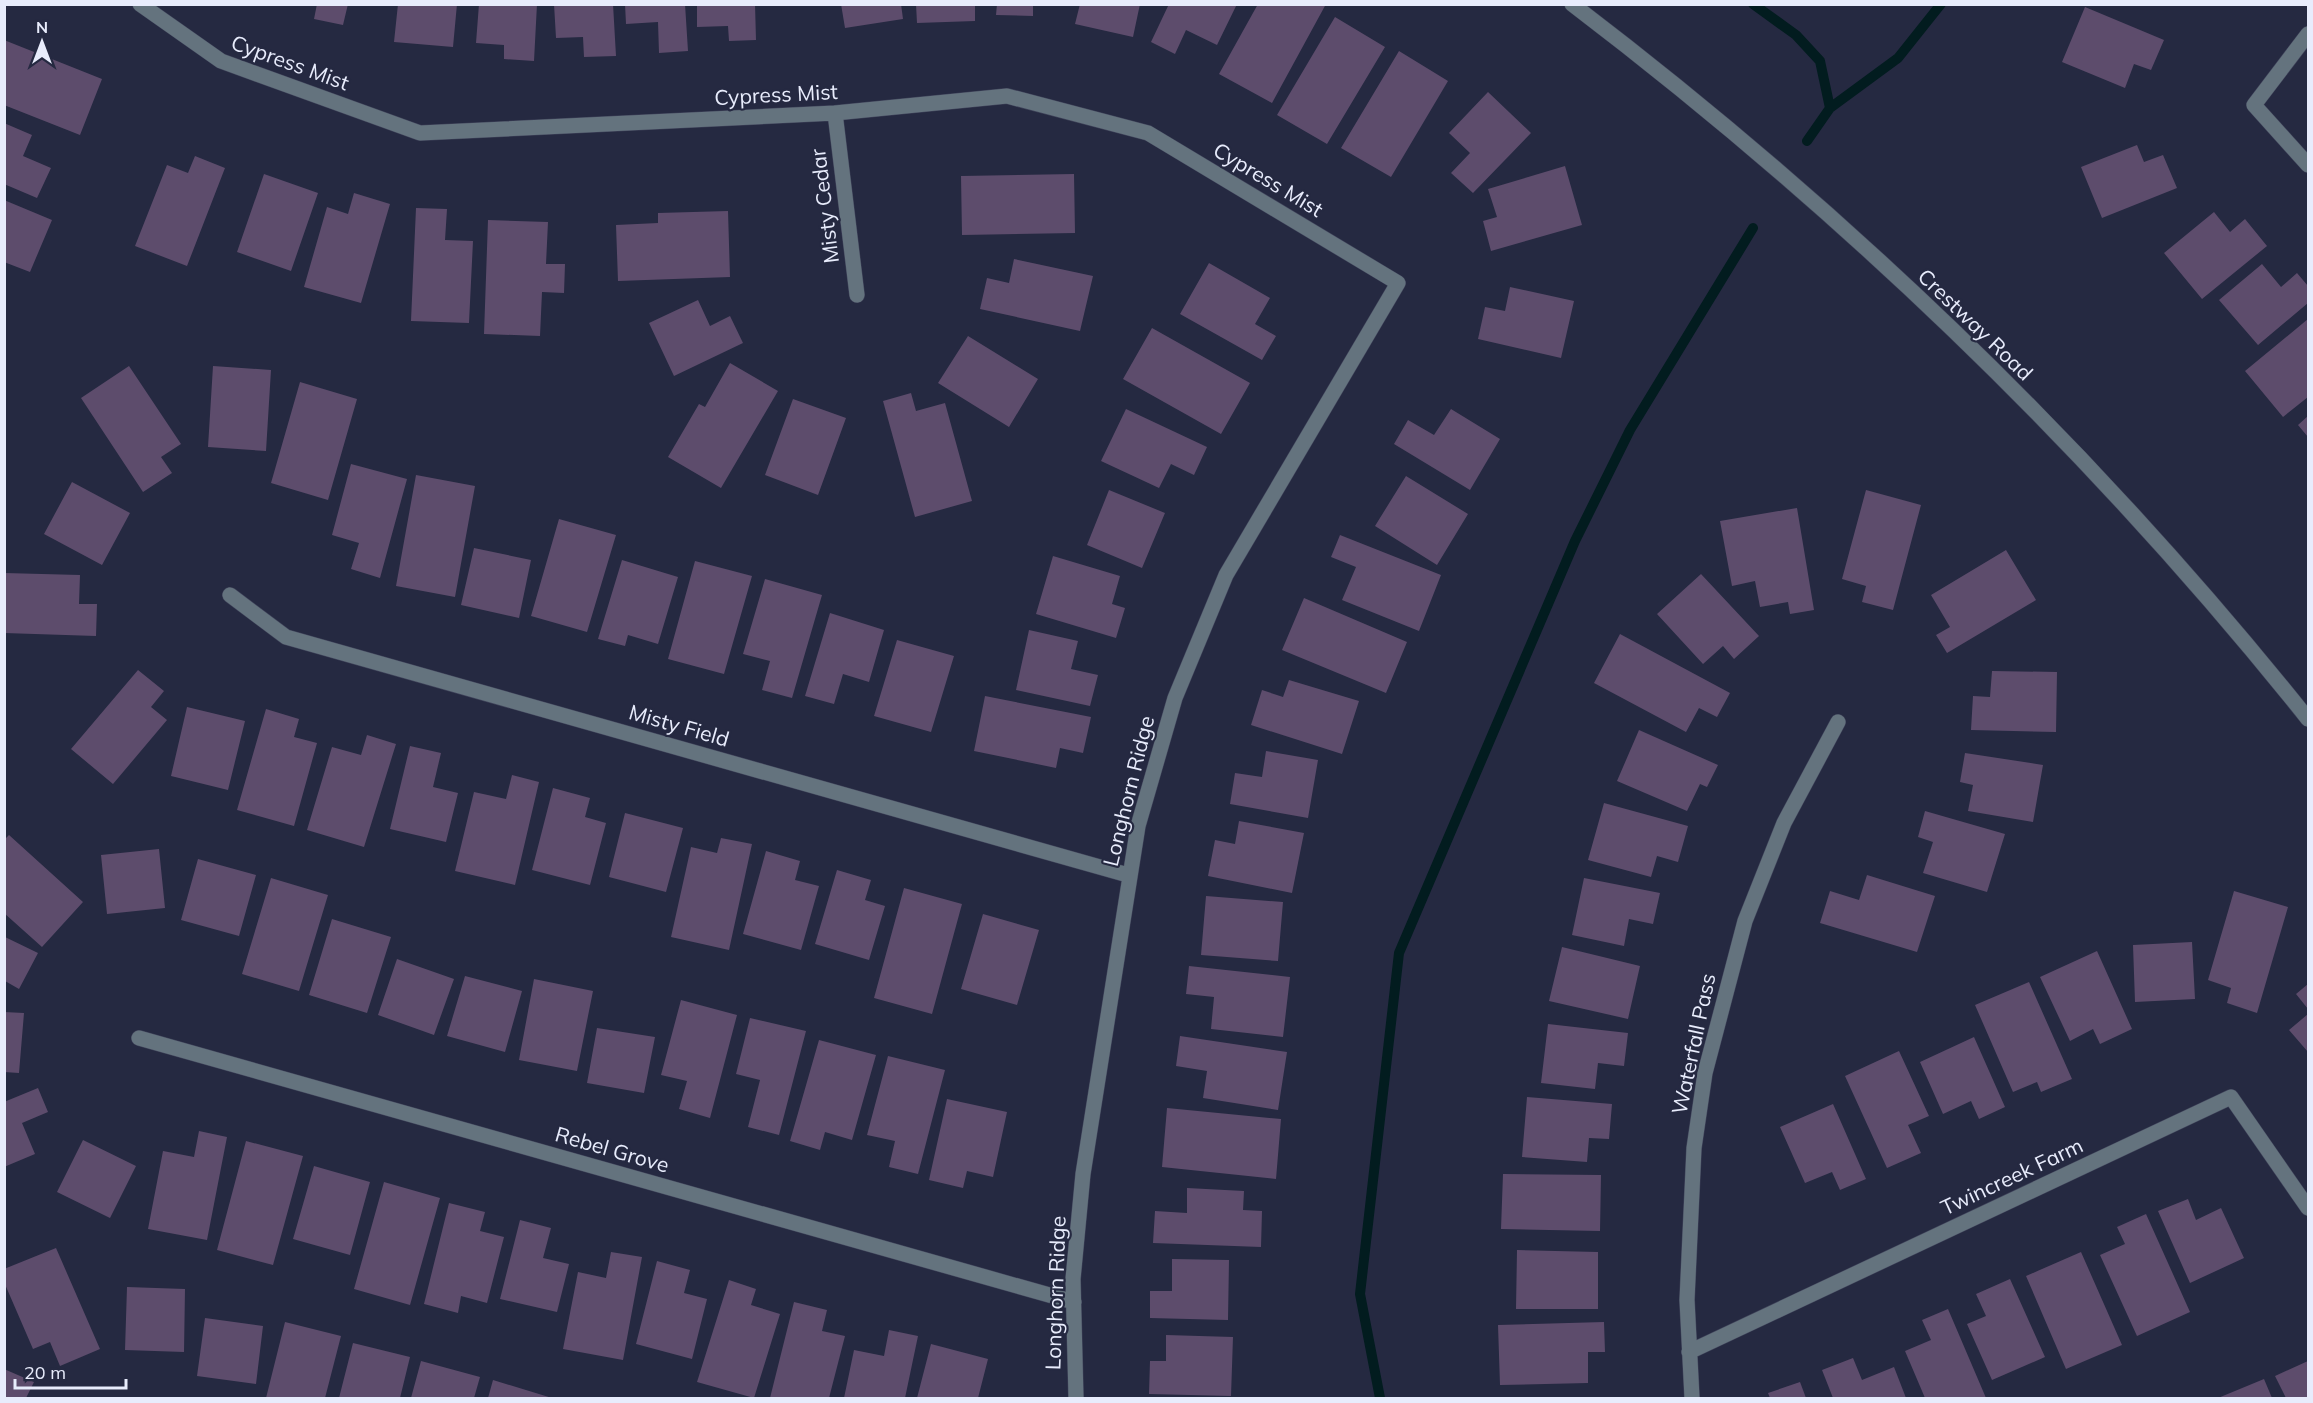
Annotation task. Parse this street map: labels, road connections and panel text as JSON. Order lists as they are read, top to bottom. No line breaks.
{"streets":{"street":["Cypress Mist","Misty Cedar","Crestway Road","Misty Field","Longhorn Ridge","Waterfall Pass","Rebel Grove","Twincreek Farm"]},"crossings":[["Cypress Mist","Misty Cedar"],["Cypress Mist","Longhorn Ridge"],["Misty Field","Longhorn Ridge"],["Longhorn Ridge","Rebel Grove"],["Waterfall Pass","Twincreek Farm"]],"scale_bar":"20 m","north":"top"}
